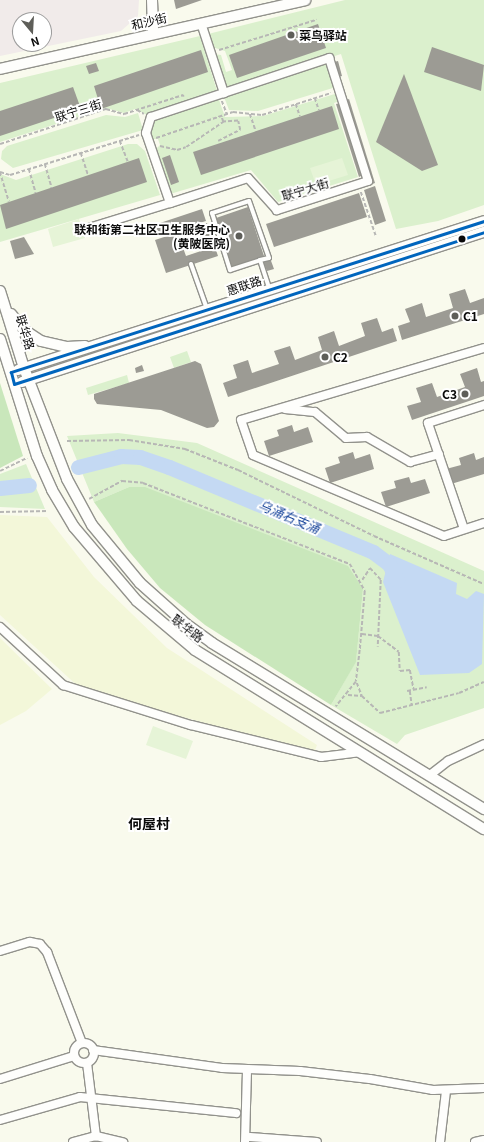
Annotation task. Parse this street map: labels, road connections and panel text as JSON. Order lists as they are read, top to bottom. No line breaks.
{"streets":{"street":["和沙街","联宁大街","惠联路","联华路"],"path":["联宁三街"]},"crossings":[["惠联路","联华路"]],"districts":["何屋村"],"water":["乌涌右支涌"],"places":["菜鸟驿站","联和街第二社区卫生服务中心 (黄陂医院)","C1","C2","C3"],"north":"bottom"}
